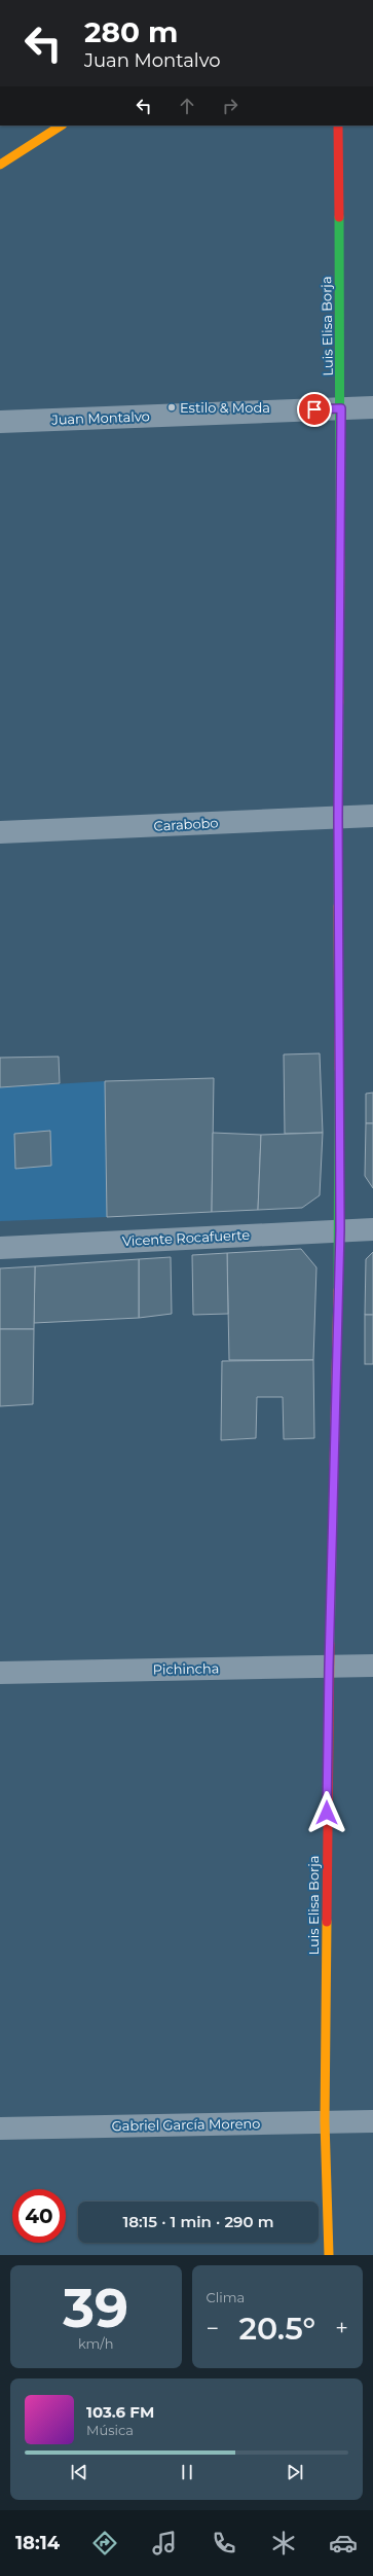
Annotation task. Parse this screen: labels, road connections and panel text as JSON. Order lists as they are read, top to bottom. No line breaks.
{"streets":{"street":["Luis Elisa Borja","Juan Montalvo","Carabobo","Vicente Rocafuerte","Pichincha","Gabriel García Moreno"]},"crossings":[["Luis Elisa Borja","Juan Montalvo"],["Luis Elisa Borja","Carabobo"],["Luis Elisa Borja","Vicente Rocafuerte"],["Luis Elisa Borja","Pichincha"],["Luis Elisa Borja","Gabriel García Moreno"]],"places":["Estilo & Moda"],"page":{"turn":["280 m","Juan Montalvo"],"limit":"40","trip":"18:15 · 1 min · 290 m","tile":[["39","km/h"],"Clima"],"heat":["−","20.5°","+"],"song":["103.6 FM","Música"],"tabs":"18:14"}}
